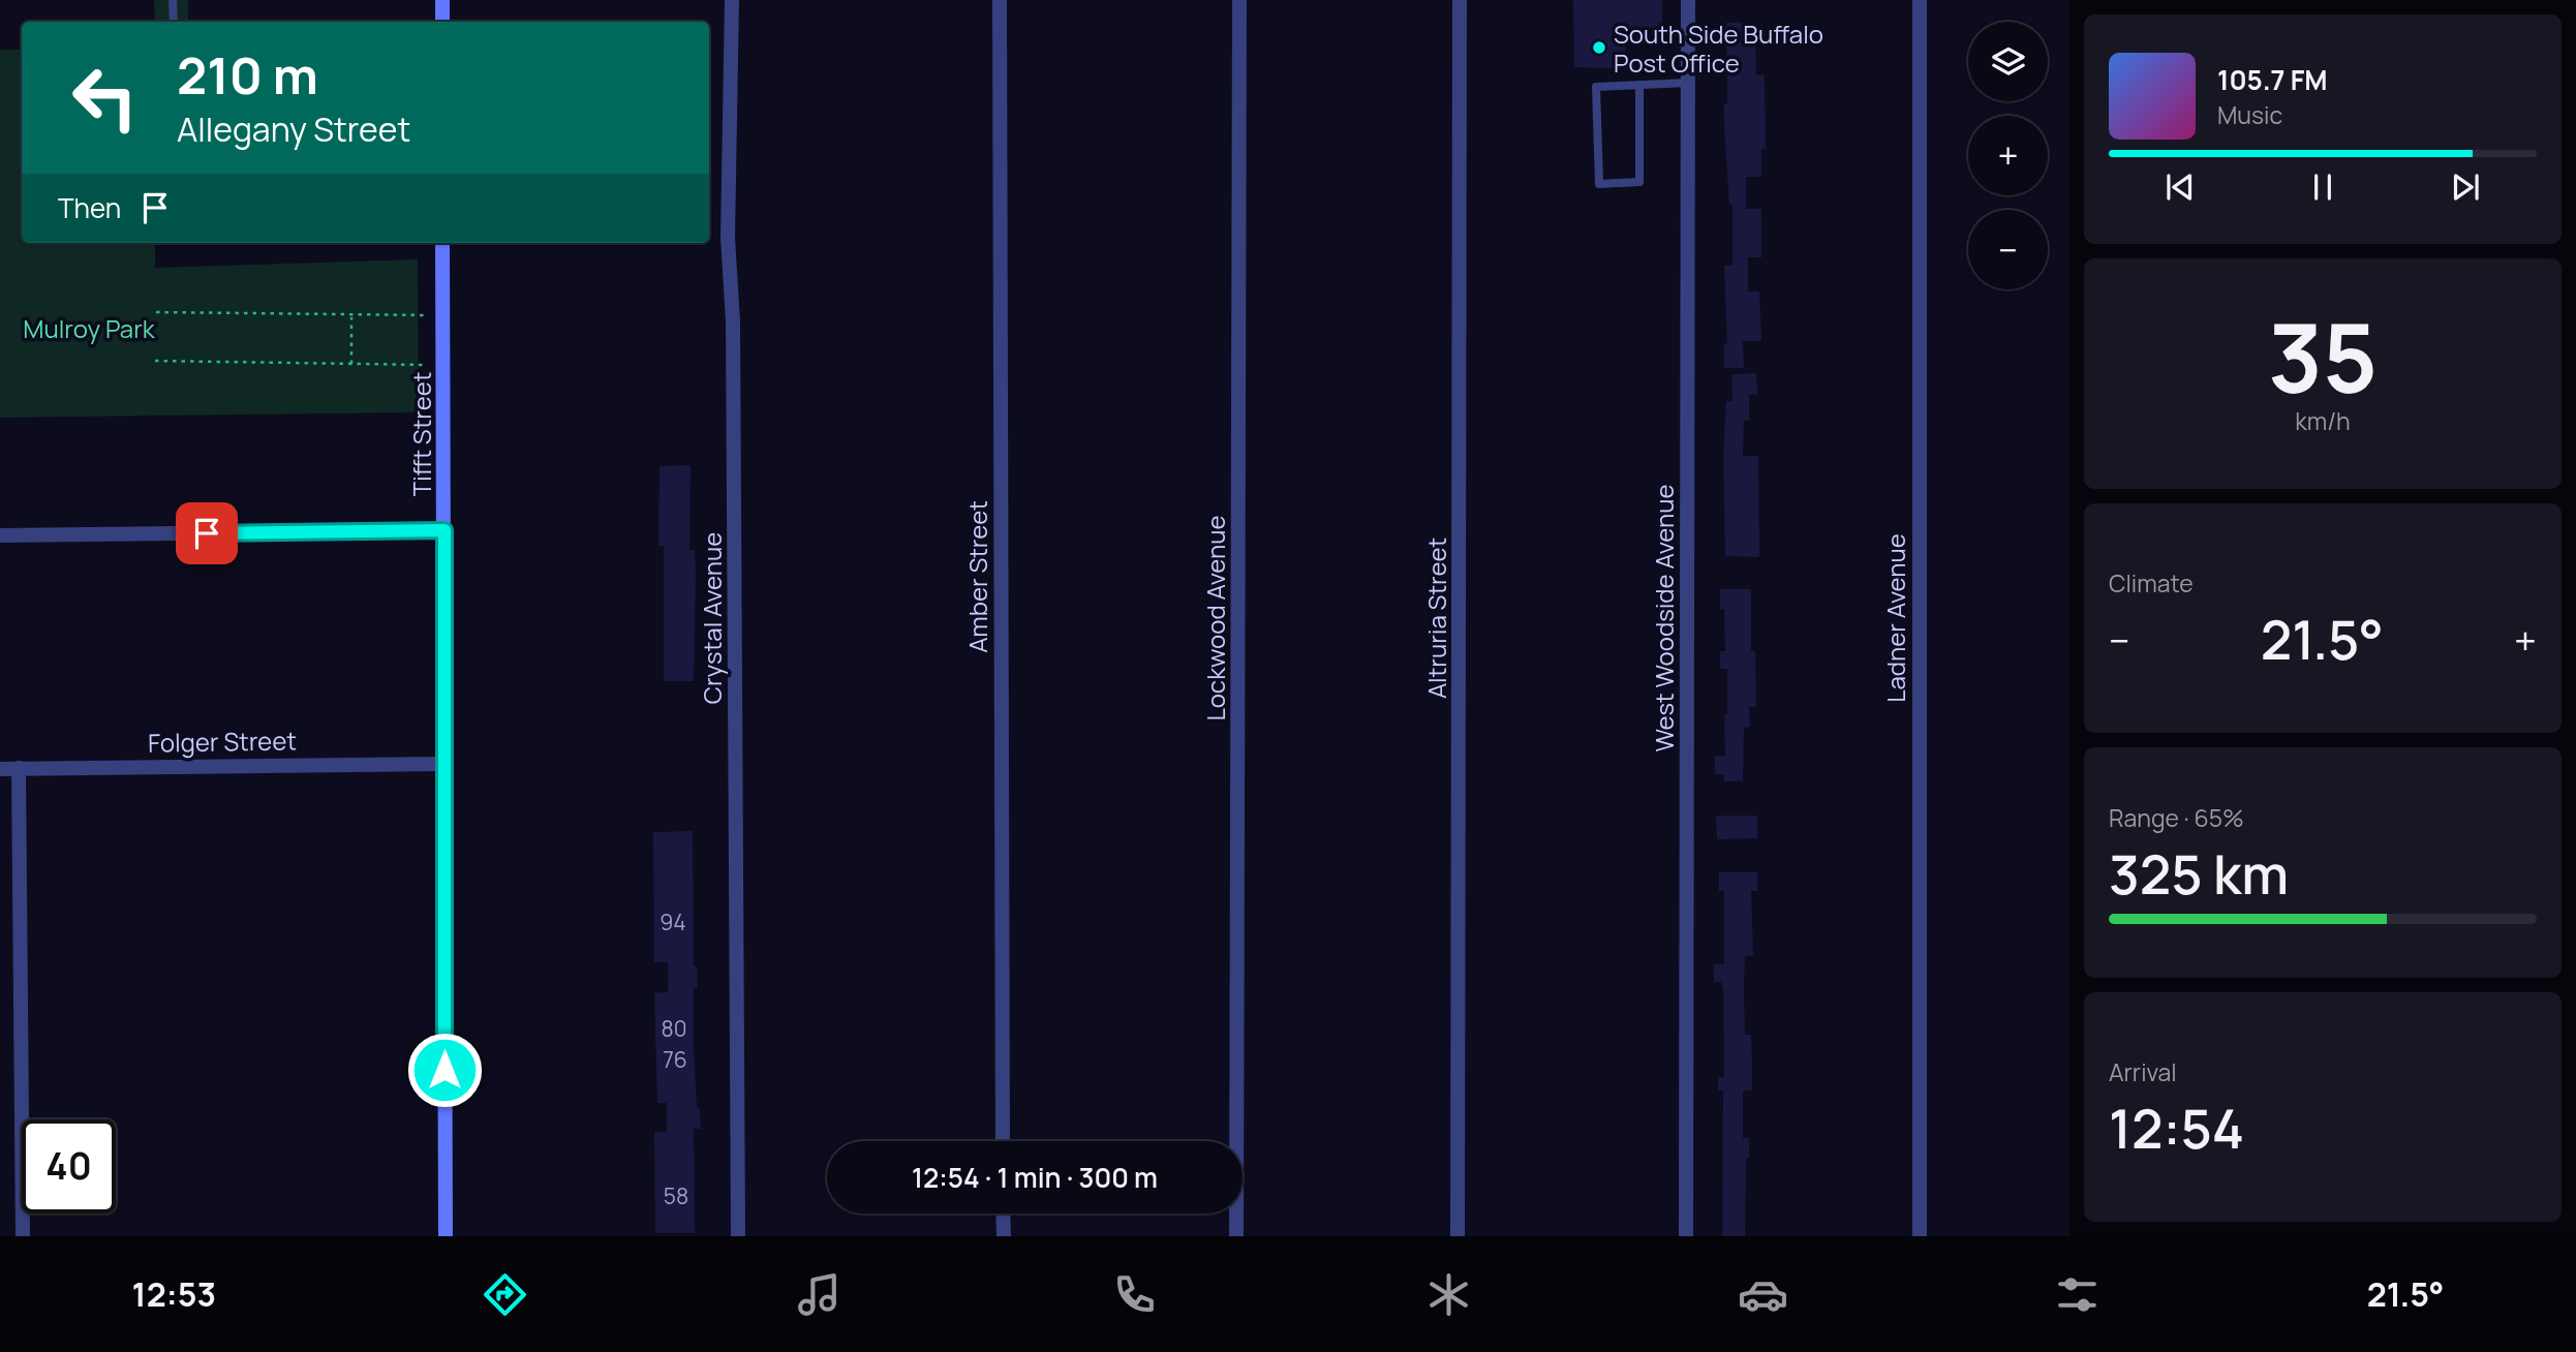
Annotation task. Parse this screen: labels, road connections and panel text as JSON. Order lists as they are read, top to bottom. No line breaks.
{"streets":{"street":["Tifft Street","Amber Street","Crystal Avenue","Lockwood Avenue","Altruria Street","West Woodside Avenue","Ladner Avenue","Folger Street"]},"crossings":[["Tifft Street","Folger Street"]],"parks":["Mulroy Park"],"places":["South Side Buffalo Post Office"],"house_numbers":["94","80","76","58"],"page":{"map_buttons":["+","−"],"turn":["210 m","Allegany Street"],"song":["105.7 FM","Music"],"then":"Then","tile":[["35","km/h"],"Climate",["Range · 65%","325 km"],["Arrival","12:54"]],"heat":["−","21.5°","+"],"limit":"40","trip":"12:54 · 1 min · 300 m","tabs":["12:53","21.5°"]}}
